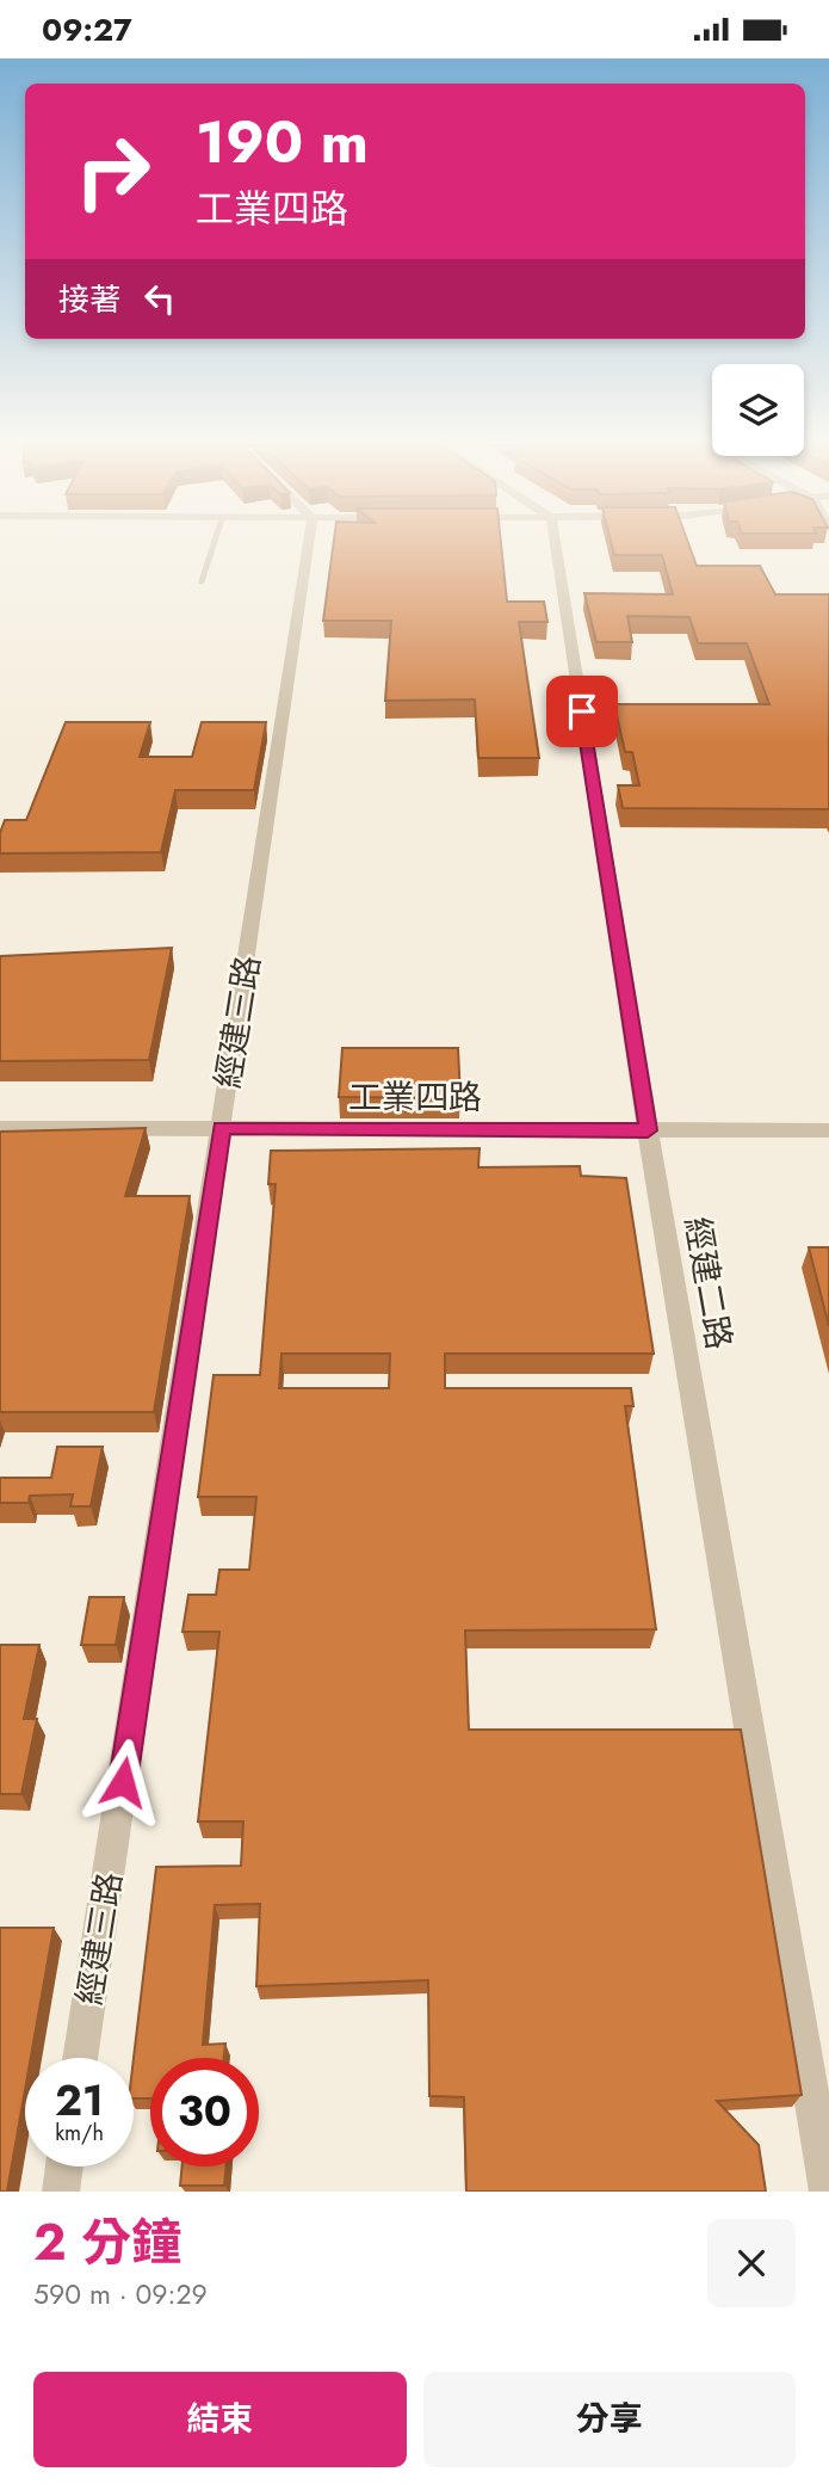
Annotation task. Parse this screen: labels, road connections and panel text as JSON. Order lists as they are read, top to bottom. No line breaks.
{"streets":{"street":["經建三路","工業四路","經建二路"]},"crossings":[["經建三路","工業四路"],["工業四路","經建二路"]],"page":{"status":"09:27","turn":["190 m","工業四路"],"then":"接著","speed":"21 km/h","limit":"30","heading":["2 分鐘","590 m · 09:29"],"buttons":["結束","分享"]}}
